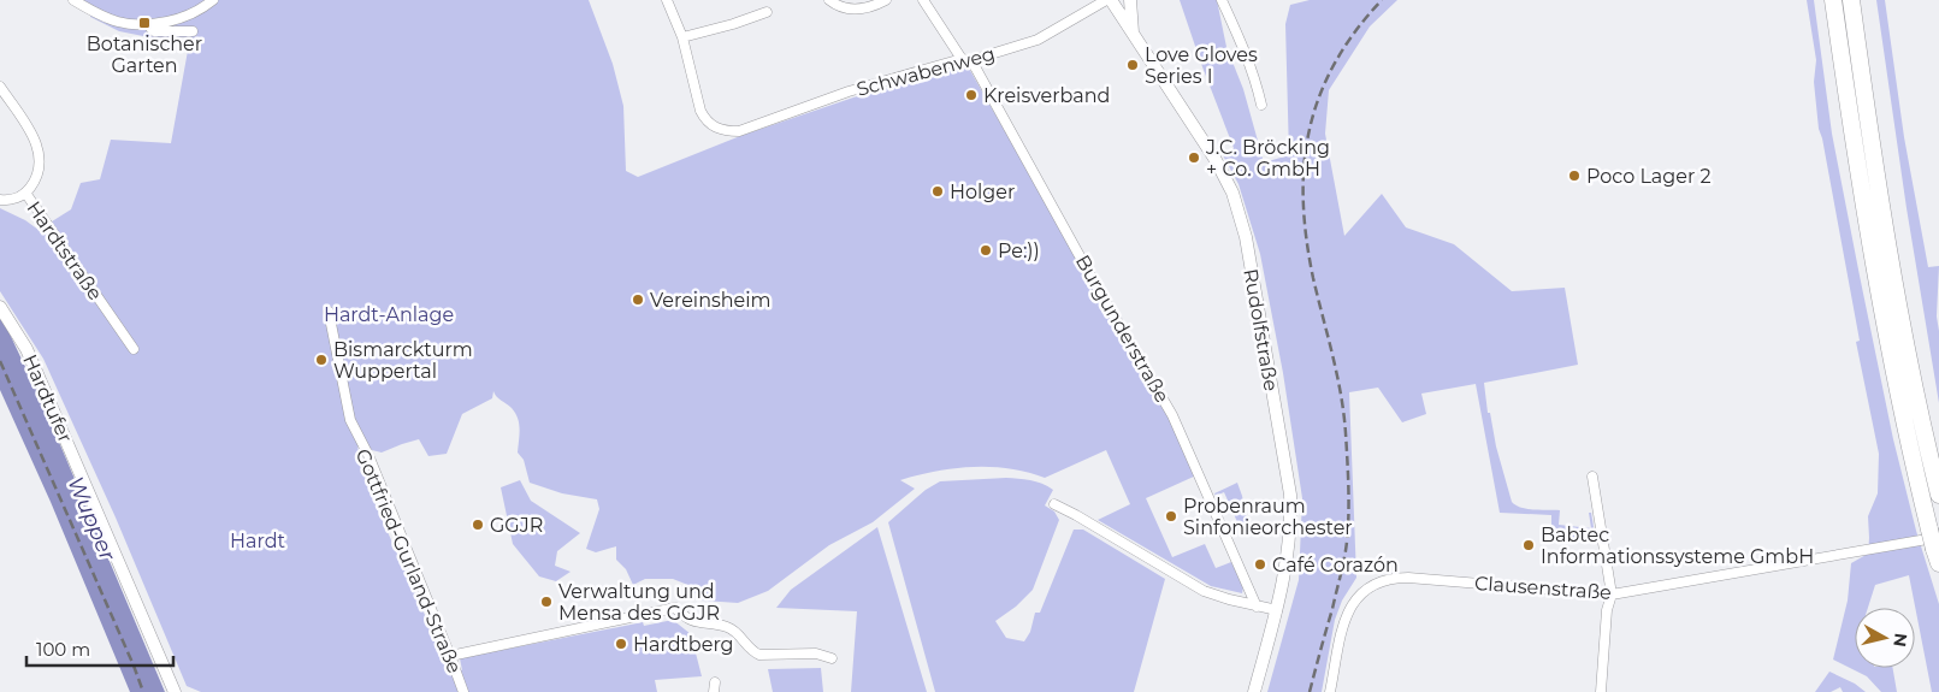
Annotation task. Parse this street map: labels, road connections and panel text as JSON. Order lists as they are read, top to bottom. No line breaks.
{"streets":{"street":["Schwabenweg","Hardtstraße","Burgunderstraße","Rudolfstraße","Hardtufer","Gottfried-Gurland-Straße","Clausenstraße"]},"crossings":[["Schwabenweg","Burgunderstraße"]],"water":["Wupper"],"parks":["Hardt-Anlage","Hardt"],"places":{"transit":["Botanischer Garten"],"other":["Love Gloves Series I","Kreisverband","J.C. Bröcking + Co. GmbH","Poco Lager 2","Holger","Pe:))","Vereinsheim","Bismarckturm Wuppertal","Probenraum Sinfonieorchester","GGJR","Babtec Informationssysteme GmbH","Café Corazón","Verwaltung und Mensa des GGJR","Hardtberg"]},"scale_bar":"100 m","north":"right"}
